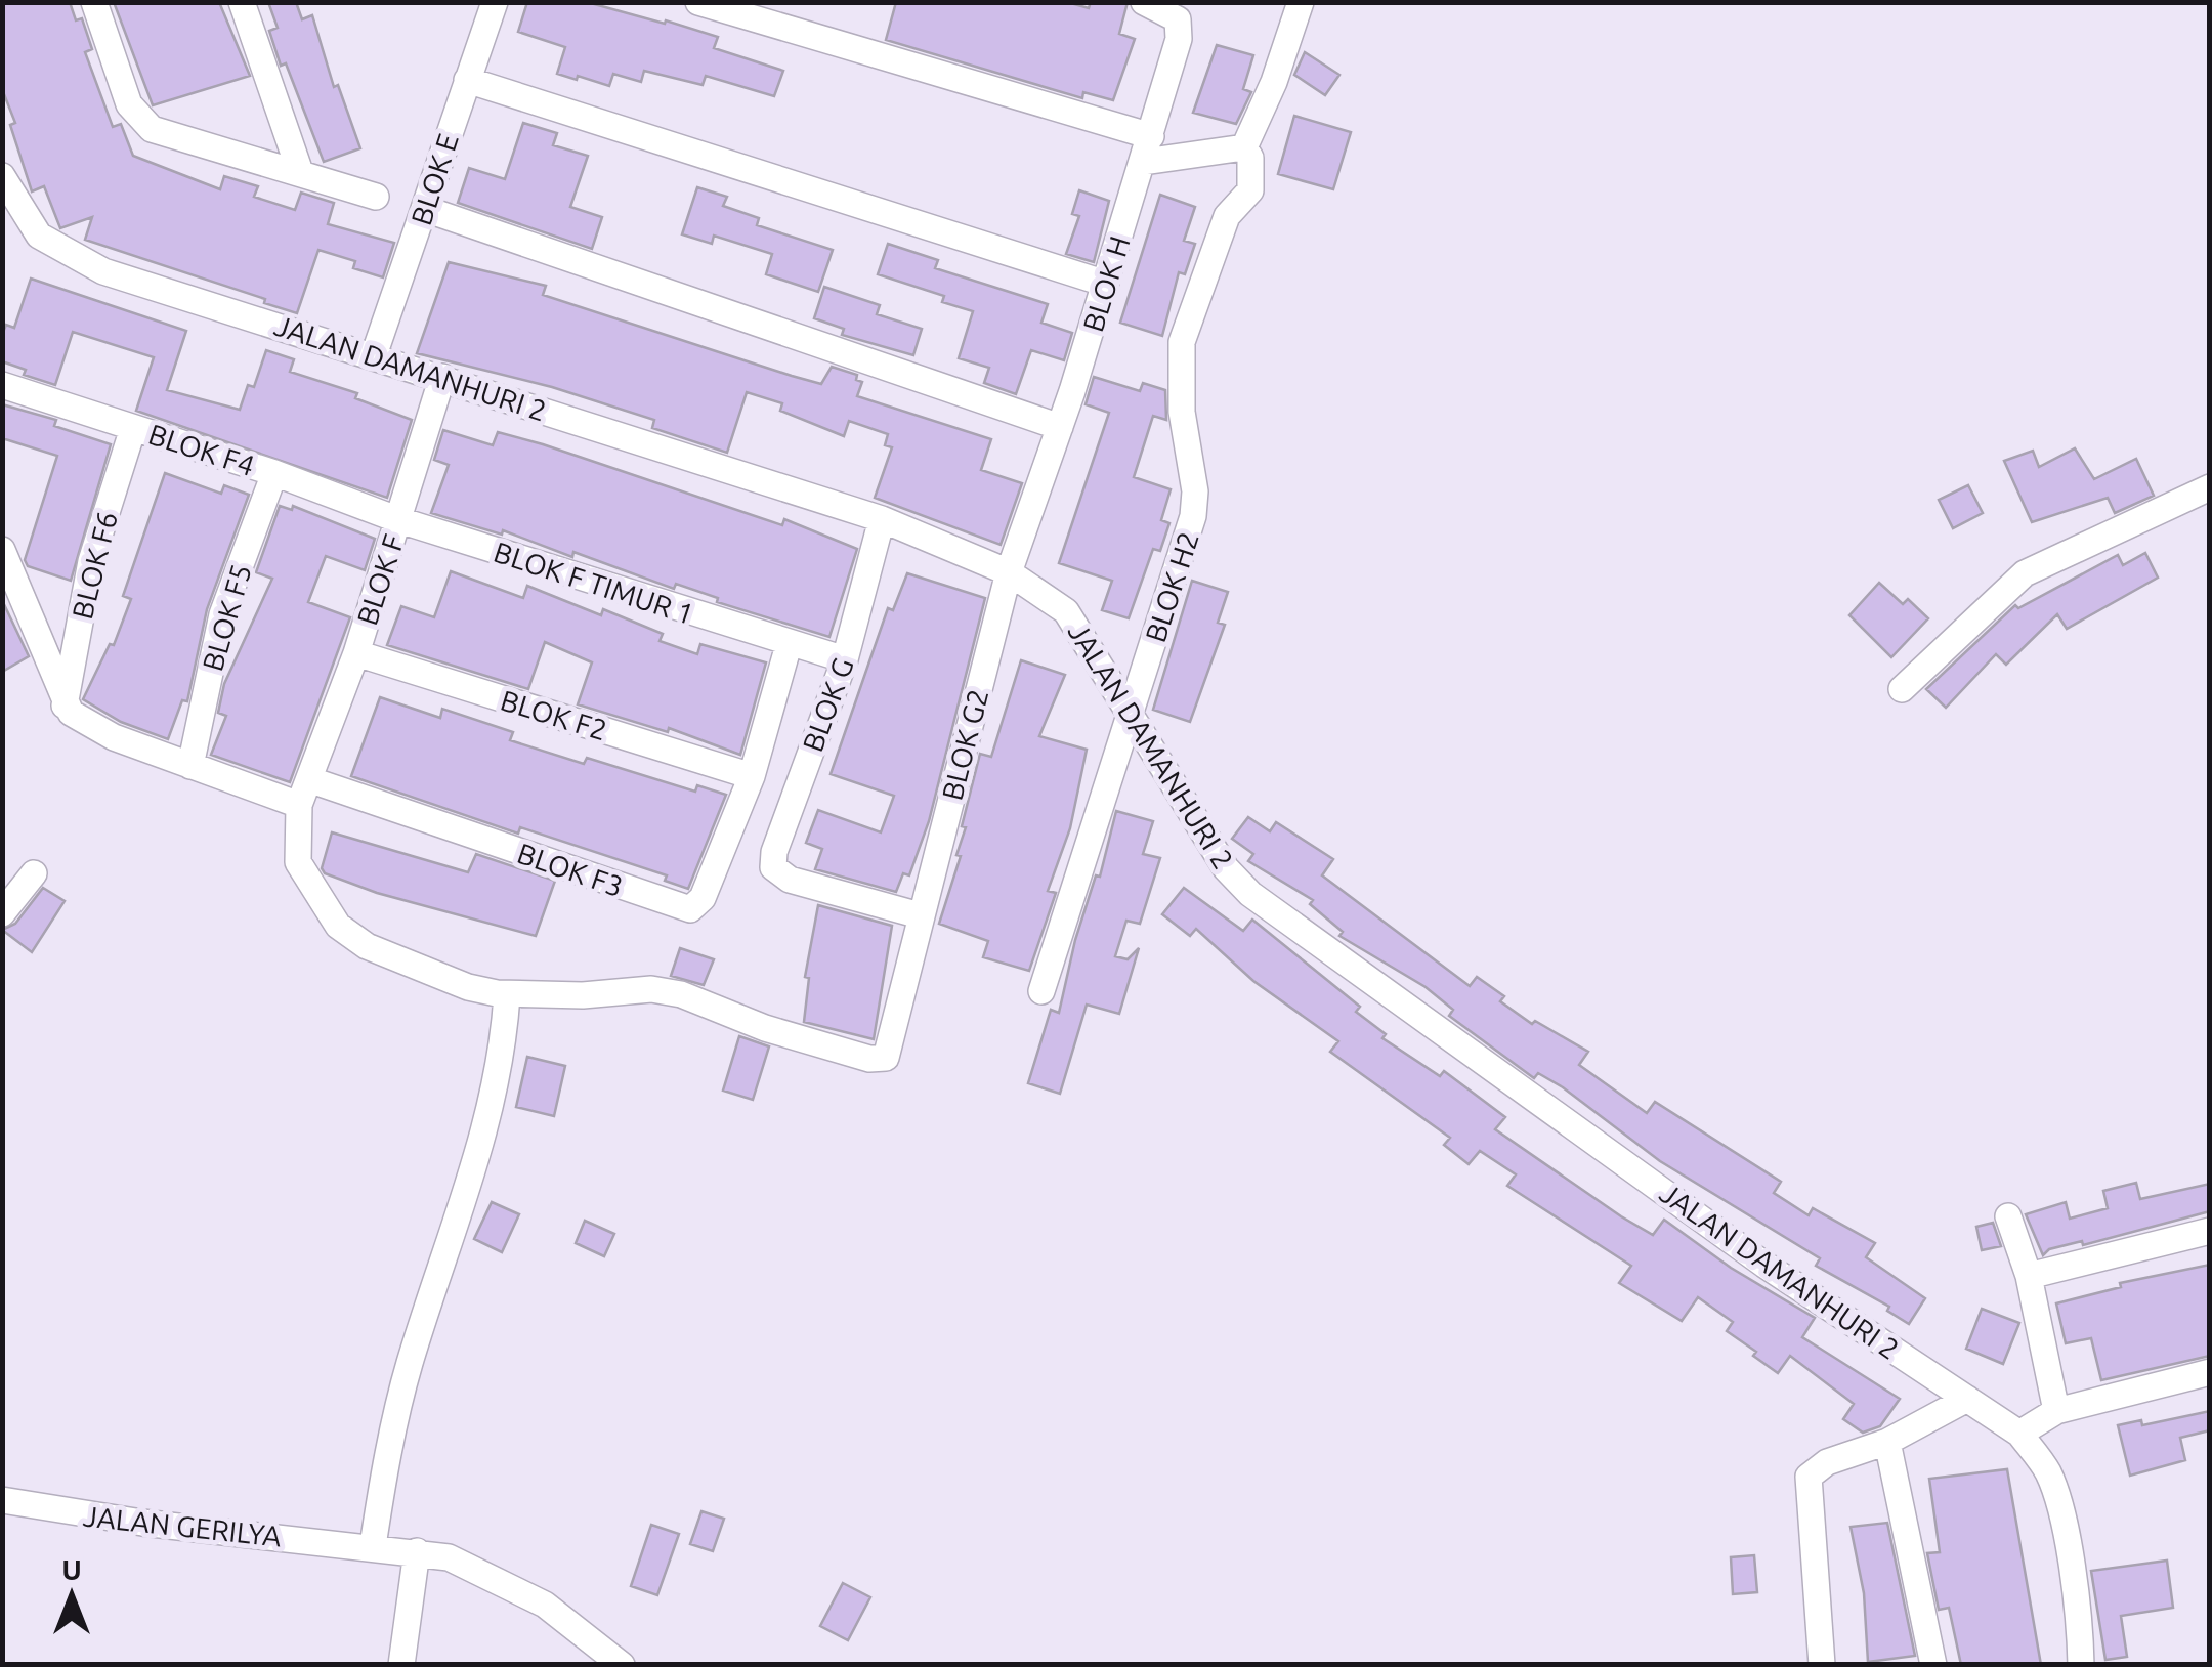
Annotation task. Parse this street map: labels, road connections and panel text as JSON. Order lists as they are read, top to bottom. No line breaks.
{"streets":{"street":["BLOK E","BLOK H","JALAN DAMANHURI 2","BLOK F4","BLOK F6","BLOK F","BLOK F TIMUR 1","BLOK H2","BLOK F5","BLOK G","BLOK F2","BLOK G2","BLOK F3","JALAN GERILYA"]},"crossings":[["BLOK E","JALAN DAMANHURI 2"],["BLOK H","JALAN DAMANHURI 2"],["BLOK H","BLOK G2"],["JALAN DAMANHURI 2","BLOK F"],["JALAN DAMANHURI 2","BLOK H2"],["JALAN DAMANHURI 2","BLOK G"],["JALAN DAMANHURI 2","BLOK G2"],["BLOK F4","BLOK F6"],["BLOK F4","BLOK F"],["BLOK F4","BLOK F TIMUR 1"],["BLOK F4","BLOK F5"],["BLOK F","BLOK F TIMUR 1"],["BLOK F","BLOK F2"],["BLOK F","BLOK G2"],["BLOK F","BLOK F3"],["BLOK F TIMUR 1","BLOK G"],["BLOK G","BLOK G2"],["BLOK F2","BLOK F3"]],"north":"top"}
